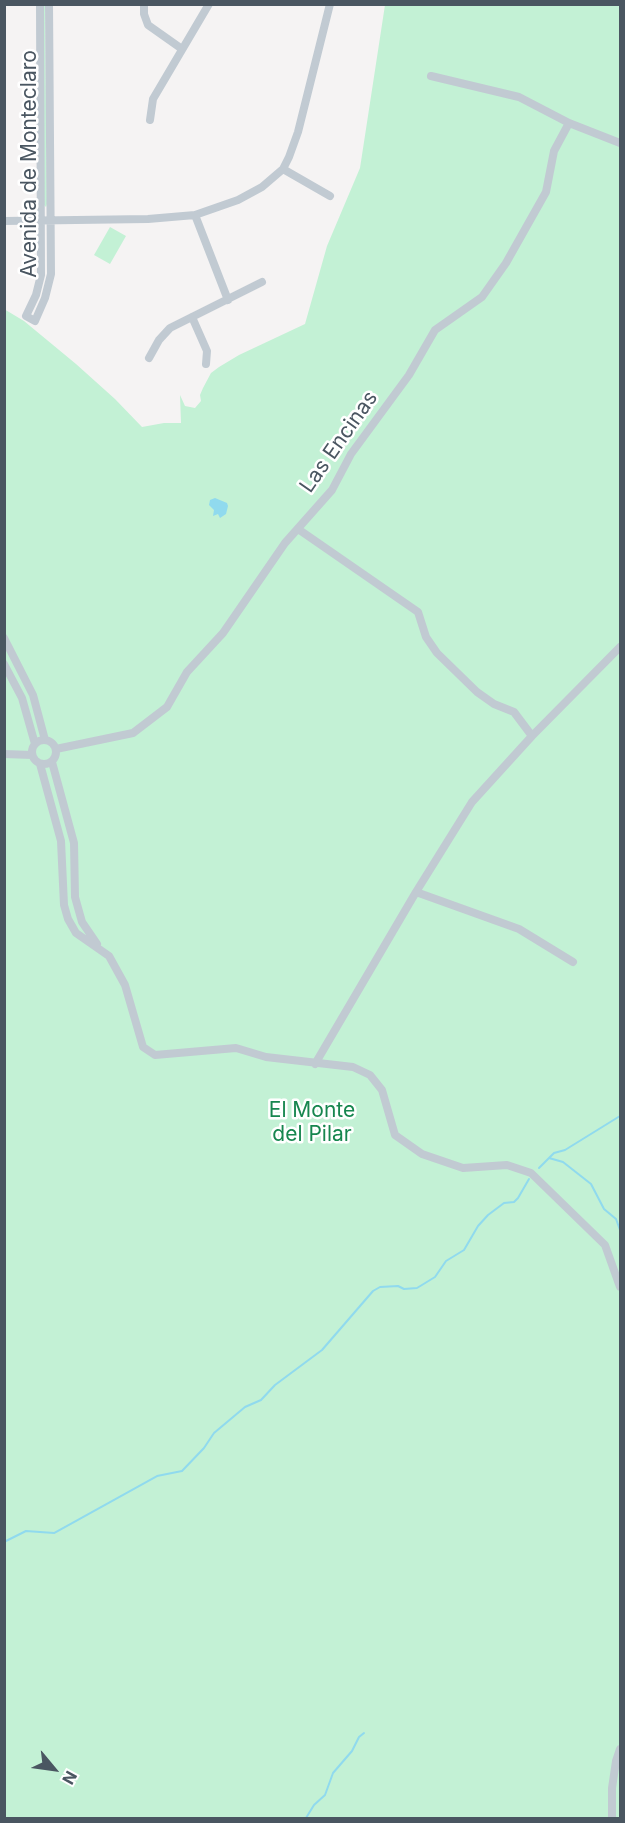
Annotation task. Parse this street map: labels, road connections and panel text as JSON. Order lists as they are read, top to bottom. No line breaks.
{"streets":{"street":["Avenida de Monteclaro","Las Encinas"]},"parks":["El Monte del Pilar"],"north":"bottom right"}
